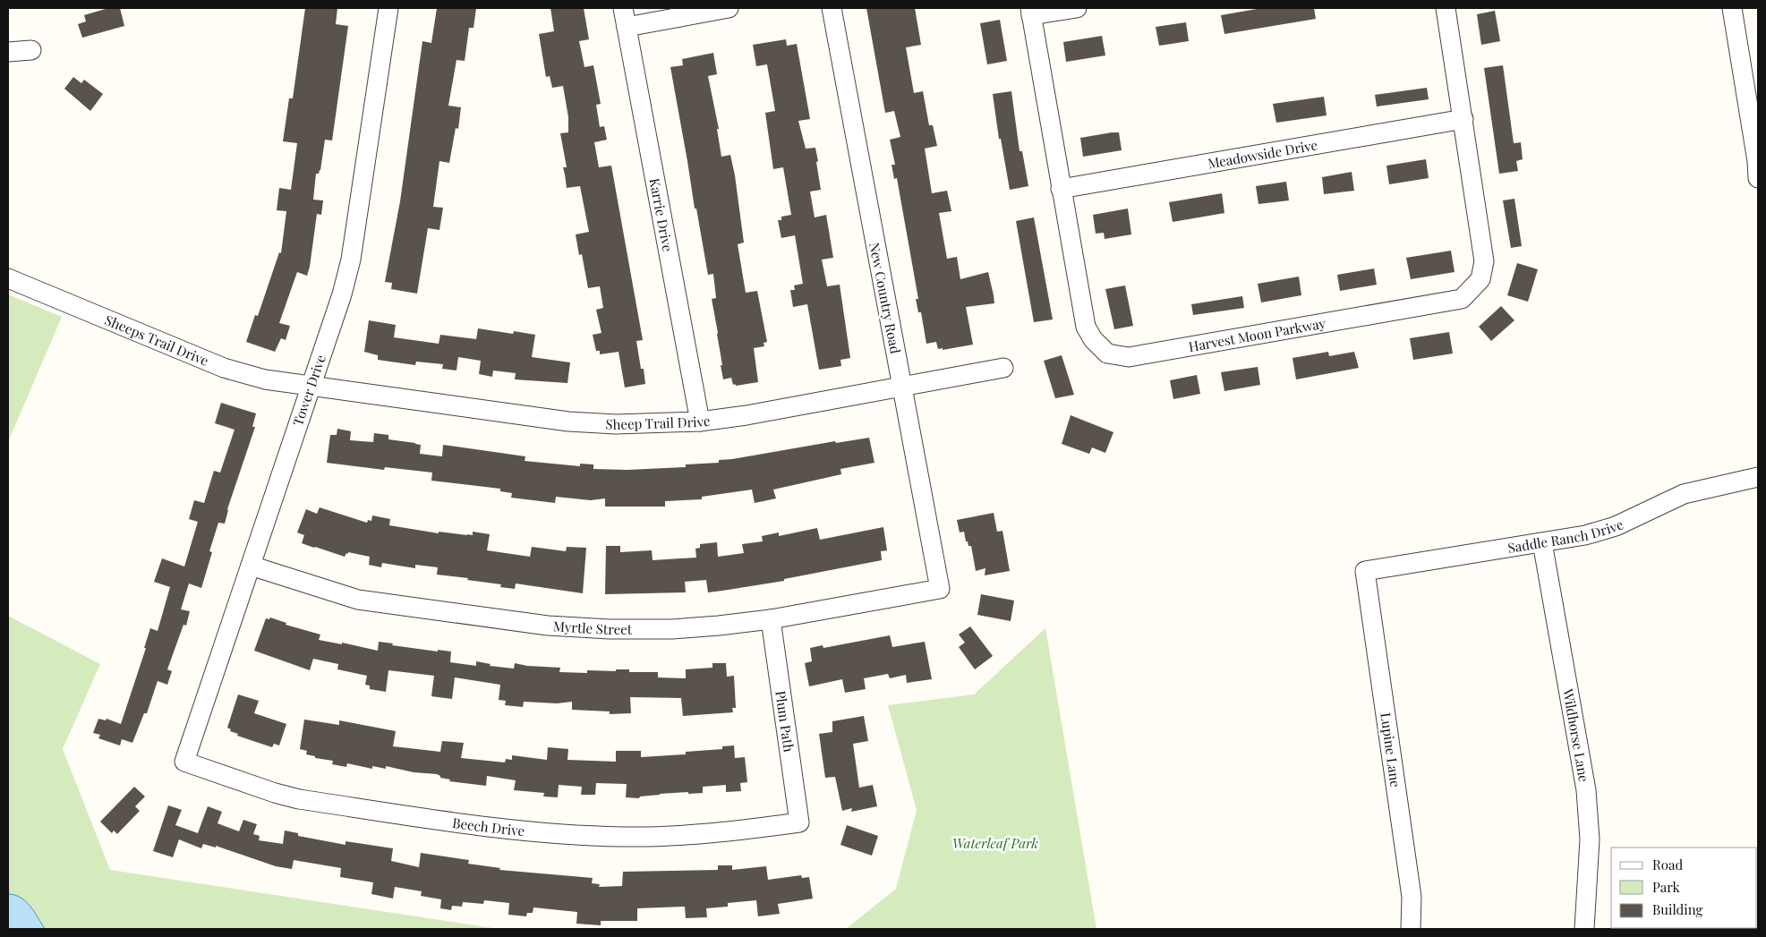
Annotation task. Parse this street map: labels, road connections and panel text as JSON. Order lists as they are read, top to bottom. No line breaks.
{"streets":{"street":["Meadowside Drive","Karrie Drive","New Country Road","Harvest Moon Parkway","Sheeps Trail Drive","Tower Drive","Sheep Trail Drive","Saddle Ranch Drive","Myrtle Street","Plum Path","Wildhorse Lane","Lupine Lane","Beech Drive"]},"crossings":[["Meadowside Drive","Harvest Moon Parkway"],["Karrie Drive","Sheep Trail Drive"],["New Country Road","Sheep Trail Drive"],["New Country Road","Myrtle Street"],["Sheeps Trail Drive","Tower Drive"],["Sheeps Trail Drive","Sheep Trail Drive"],["Tower Drive","Sheep Trail Drive"],["Tower Drive","Myrtle Street"],["Tower Drive","Beech Drive"],["Saddle Ranch Drive","Wildhorse Lane"],["Saddle Ranch Drive","Lupine Lane"],["Myrtle Street","Plum Path"],["Plum Path","Beech Drive"]],"parks":["Waterleaf Park"],"legend":["Road","Park","Building"]}
